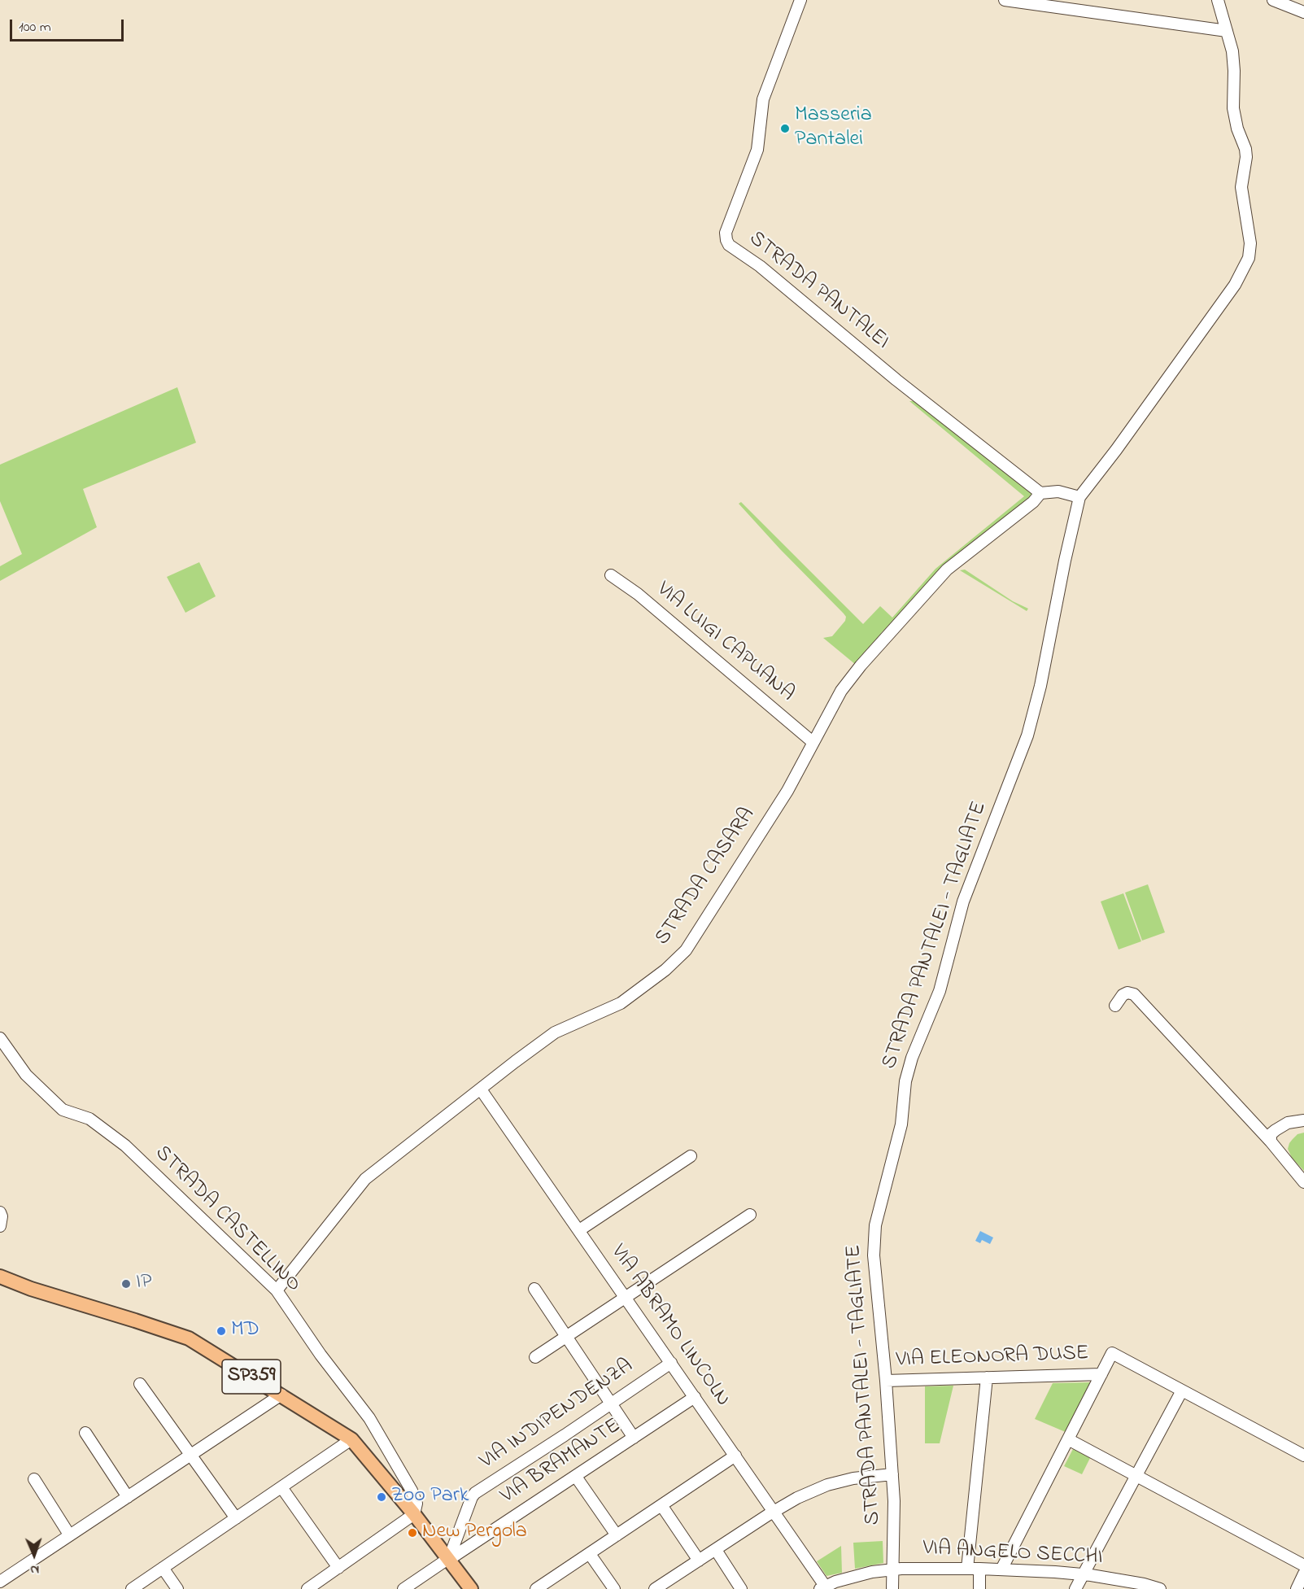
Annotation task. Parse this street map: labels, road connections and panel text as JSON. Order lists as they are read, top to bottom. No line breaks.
{"streets":{"main road":["SP359"],"street":["STRADA PANTALEI","VIA LUIGI CAPUANA","STRADA CASARA","STRADA PANTALEI - TAGLIATE","STRADA CASTELLINO","VIA ABRAMO LINCOLN","VIA ELEONORA DUSE","VIA INDIPENDENZA","VIA BRAMANTE","VIA ANGELO SECCHI"]},"crossings":[["STRADA PANTALEI","STRADA CASARA"],["VIA LUIGI CAPUANA","STRADA CASARA"],["STRADA CASARA","STRADA CASTELLINO"],["STRADA CASARA","VIA ABRAMO LINCOLN"],["STRADA PANTALEI - TAGLIATE","VIA ELEONORA DUSE"],["STRADA PANTALEI - TAGLIATE","VIA ANGELO SECCHI"],["STRADA CASTELLINO","SP359"],["VIA ABRAMO LINCOLN","VIA INDIPENDENZA"],["VIA ABRAMO LINCOLN","VIA BRAMANTE"],["VIA ABRAMO LINCOLN","VIA ANGELO SECCHI"],["SP359","VIA INDIPENDENZA"],["SP359","VIA BRAMANTE"],["VIA INDIPENDENZA","VIA BRAMANTE"]],"places":["Masseria Pantalei","IP","MD","Zoo Park","New Pergola"],"scale_bar":"100 m","north":"bottom"}
